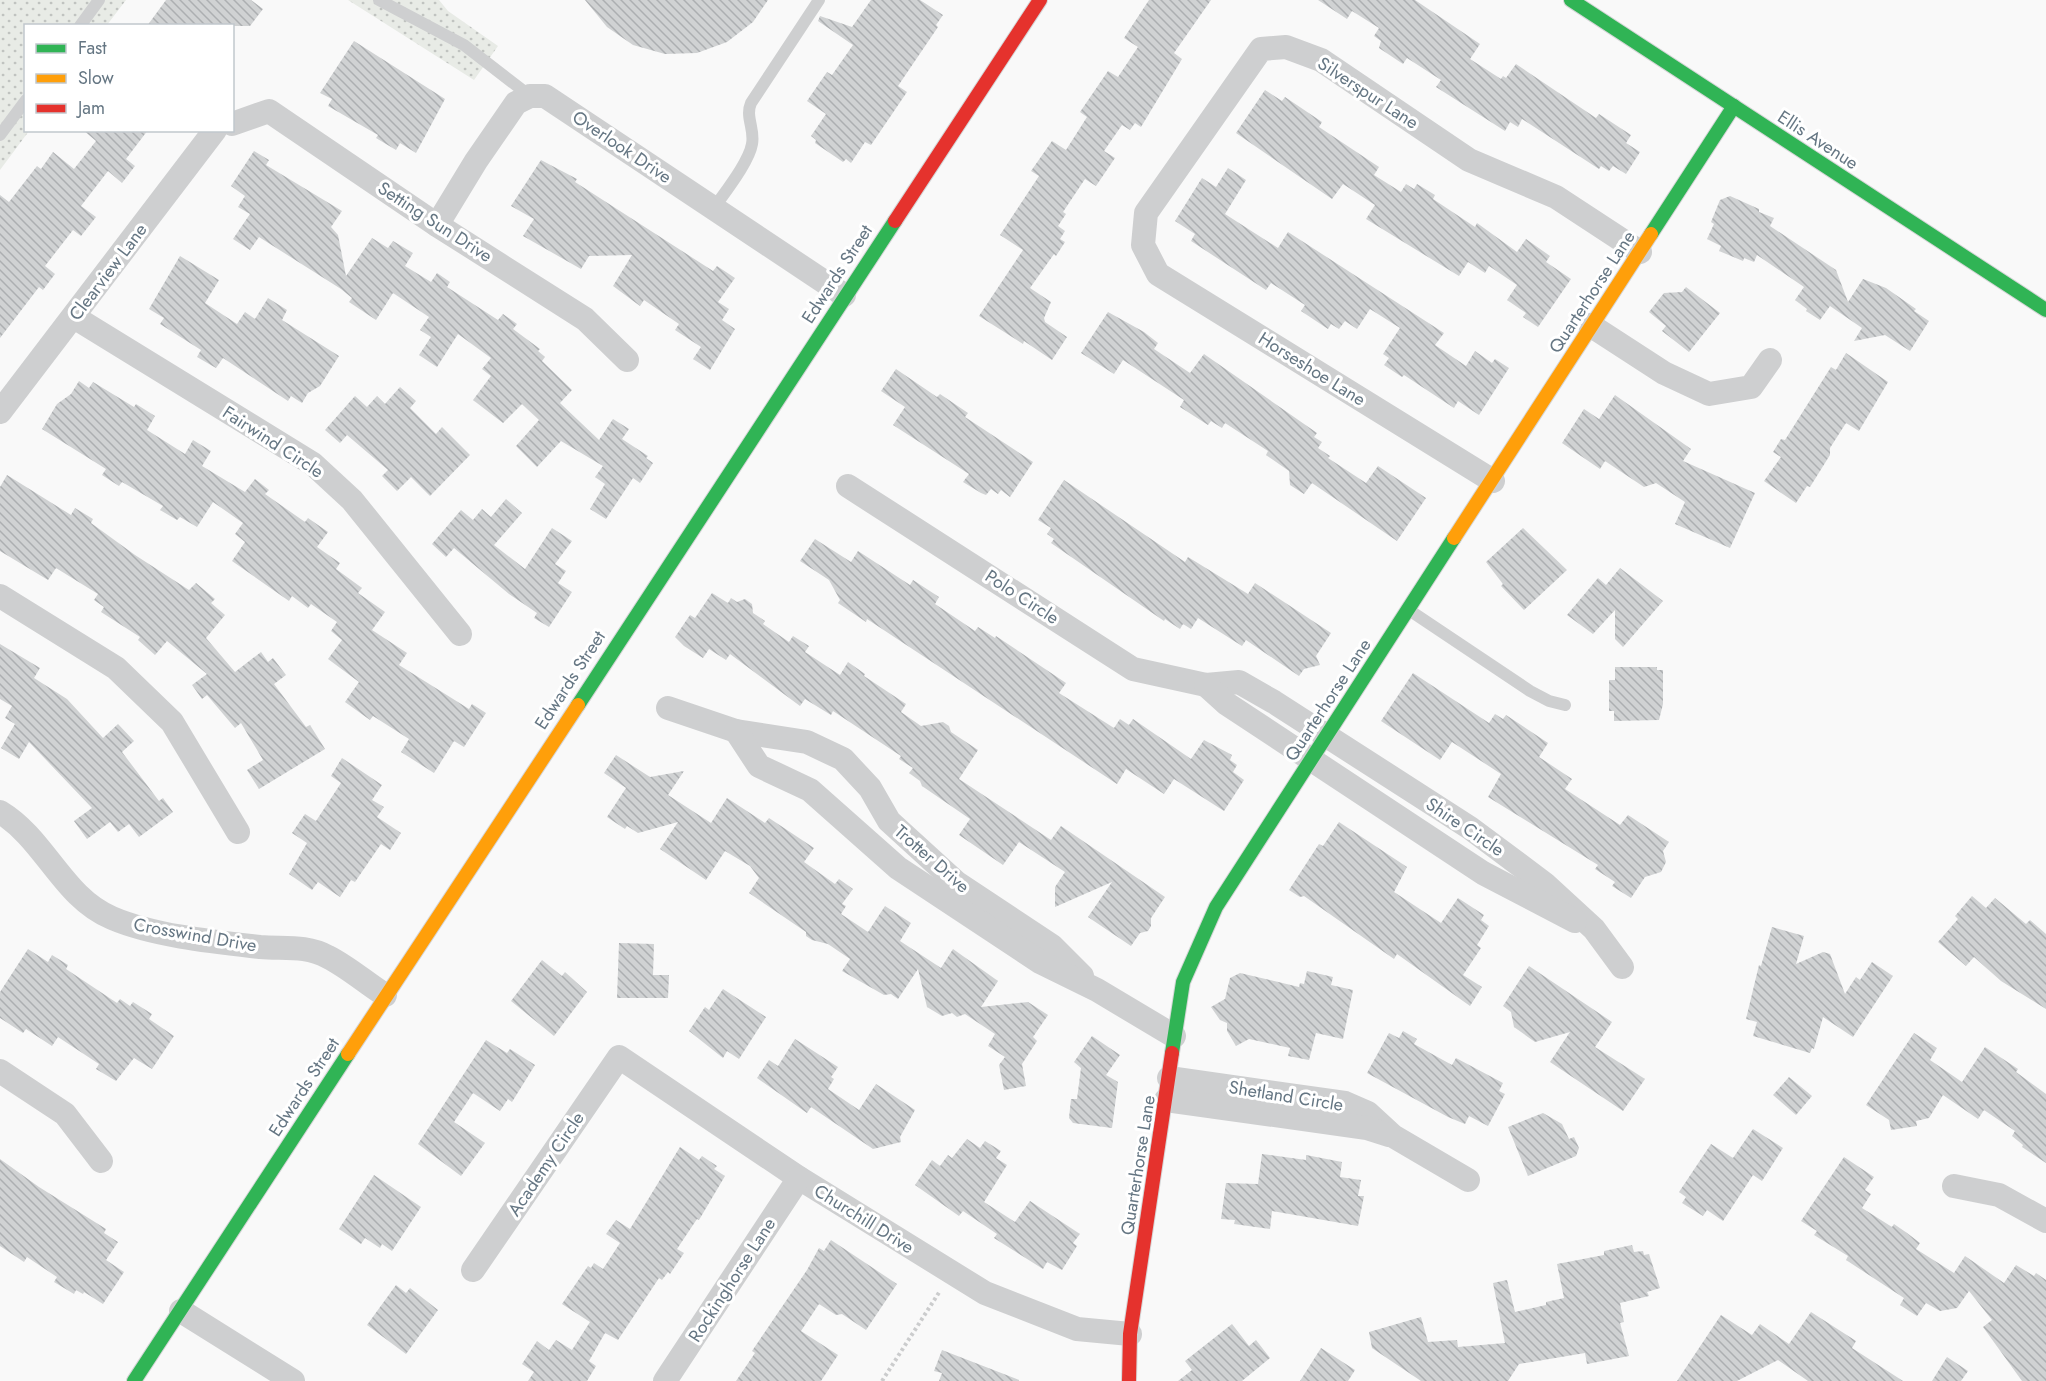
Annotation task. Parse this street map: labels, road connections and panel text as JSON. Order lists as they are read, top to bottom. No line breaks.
{"streets":{"street":["Silverspur Lane","Ellis Avenue","Overlook Drive","Setting Sun Drive","Clearview Lane","Edwards Street","Quarterhorse Lane","Horseshoe Lane","Fairwind Circle","Polo Circle","Shire Circle","Trotter Drive","Crosswind Drive","Shetland Circle","Academy Circle","Churchill Drive","Rockinghorse Lane"]},"crossings":[["Silverspur Lane","Quarterhorse Lane"],["Silverspur Lane","Horseshoe Lane"],["Ellis Avenue","Quarterhorse Lane"],["Overlook Drive","Edwards Street"],["Clearview Lane","Fairwind Circle"],["Edwards Street","Crosswind Drive"],["Quarterhorse Lane","Horseshoe Lane"],["Quarterhorse Lane","Polo Circle"],["Quarterhorse Lane","Shire Circle"],["Quarterhorse Lane","Trotter Drive"],["Quarterhorse Lane","Shetland Circle"],["Quarterhorse Lane","Churchill Drive"],["Polo Circle","Shire Circle"],["Academy Circle","Churchill Drive"],["Churchill Drive","Rockinghorse Lane"]],"legend":["Fast","Slow","Jam"]}
